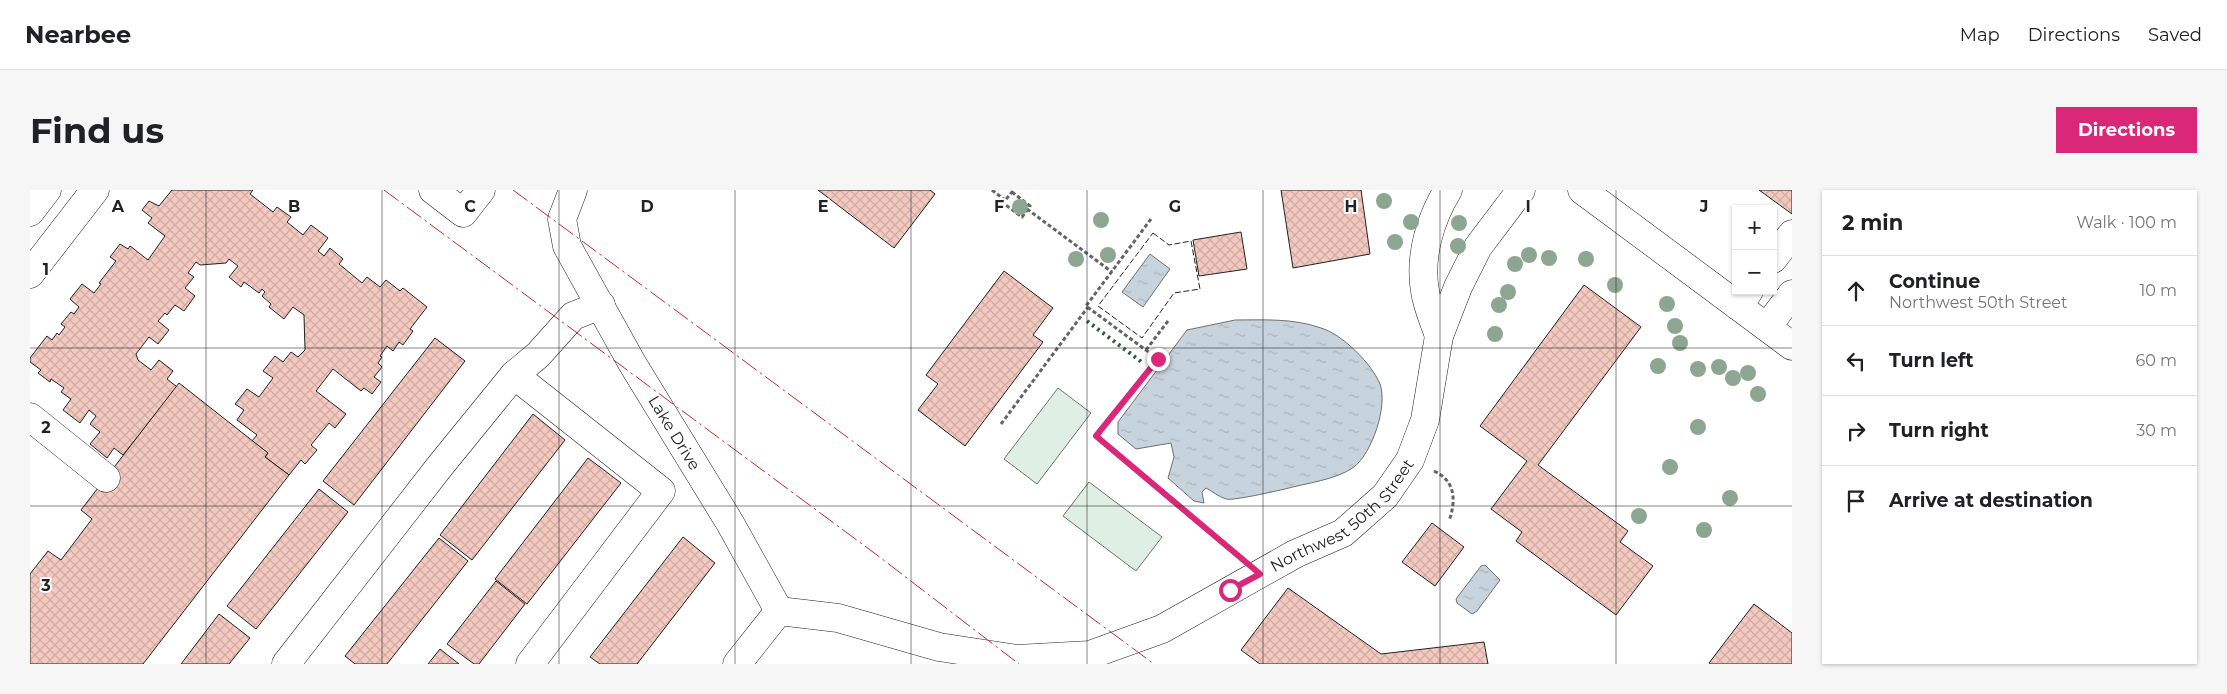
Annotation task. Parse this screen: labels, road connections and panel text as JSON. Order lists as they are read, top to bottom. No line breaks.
{"streets":{"street":["Lake Drive","Northwest 50th Street"]},"crossings":[["Lake Drive","Northwest 50th Street"]],"page":{"header":"Nearbee","nav":["Map","Directions","Saved"],"buttons":"Directions","title":"Find us","heading":["2 min","Walk · 100 m"],"map_buttons":["+","−"],"list":[["Continue","Northwest 50th Street","10 m"],["Turn left","60 m"],["Turn right","30 m"],"Arrive at destination"]},"grid":{"columns":["A","B","C","D","E","F","G","H","I","J"],"rows":["1","2","3"]}}
